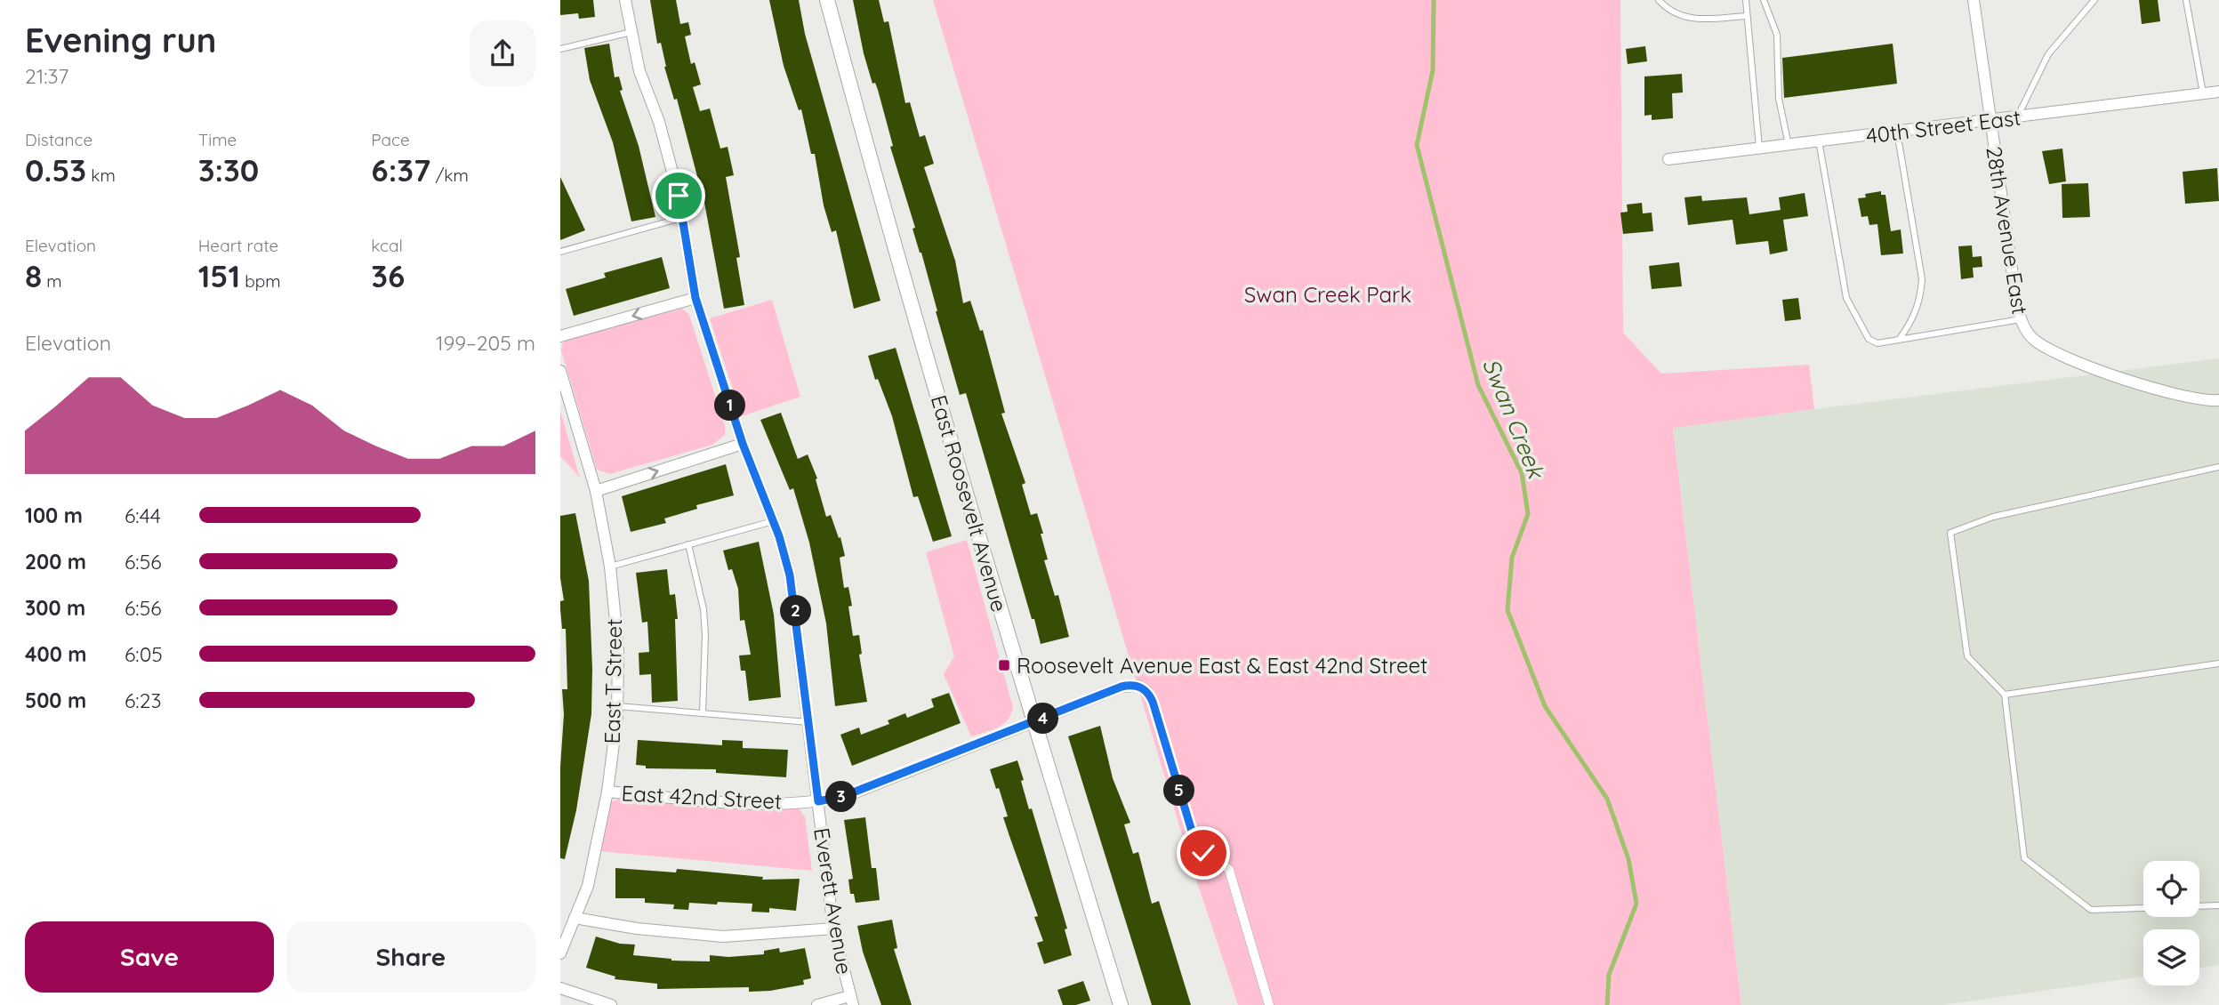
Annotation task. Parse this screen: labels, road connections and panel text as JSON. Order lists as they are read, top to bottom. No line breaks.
{"streets":{"street":["40th Street East","28th Avenue East","East Roosevelt Avenue","East T Street","East 42nd Street","Everett Avenue"]},"crossings":[["40th Street East","28th Avenue East"],["East Roosevelt Avenue","East 42nd Street"],["East T Street","East 42nd Street"],["East 42nd Street","Everett Avenue"]],"water":["Swan Creek"],"parks":["Swan Creek Park"],"places":{"transit":["Roosevelt Avenue East & East 42nd Street"]},"page":{"heading":["Evening run","21:37"],"stats":[["Distance","0.53 km"],["Time","3:30"],["Pace","6:37 /km"],["Elevation","8 m"],["Heart rate","151 bpm"],["kcal","36"]],"chart":["Elevation","199–205 m"],"pins":["1","2","4","5","3"],"list":[{"name":"100 m","note":"6:44"},{"name":"200 m","note":"6:56"},{"name":"300 m","note":"6:56"},{"name":"400 m","note":"6:05"},{"name":"500 m","note":"6:23"}],"buttons":["Save","Share"]}}
